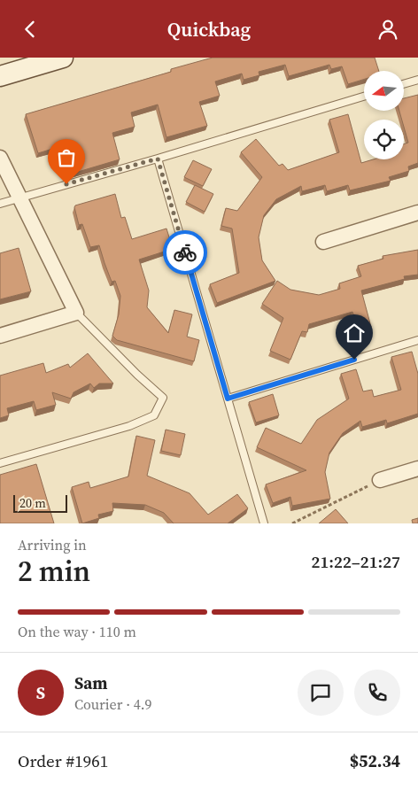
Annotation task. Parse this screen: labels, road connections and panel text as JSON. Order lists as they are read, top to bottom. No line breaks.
{"scale_bar":"20 m","north":"left","page":{"header":"Quickbag","scale":"20 m","heading":["2 min","Arriving in","21:22–21:27"],"panel":["Sam","Courier · 4.9","Order #1961","$52.34"],"bar":"On the way · 110 m","round":"S"}}
